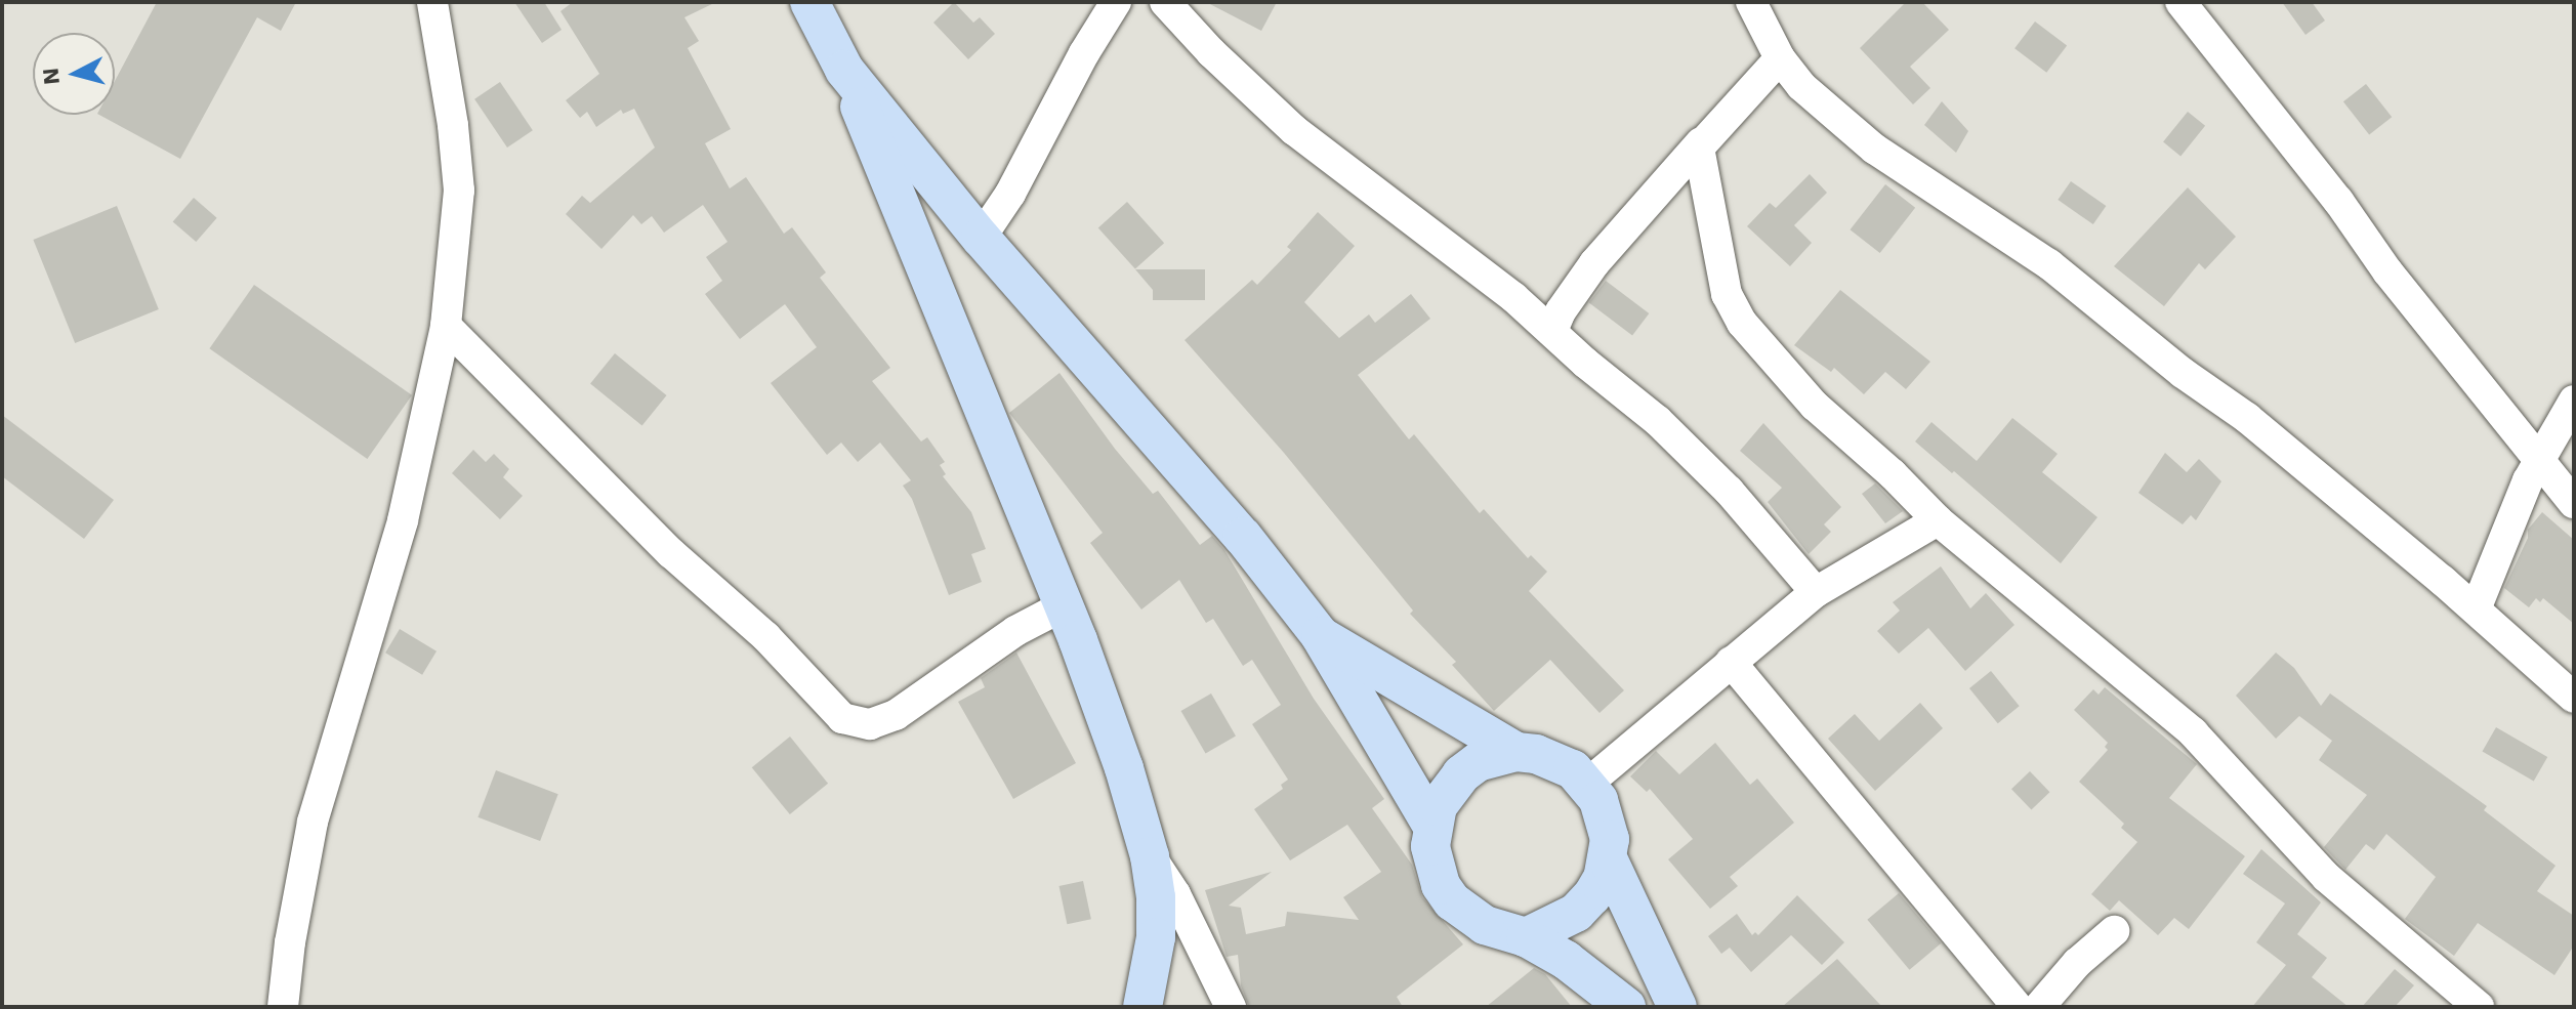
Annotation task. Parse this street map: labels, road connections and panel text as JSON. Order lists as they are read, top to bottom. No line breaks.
{"north":"left"}
